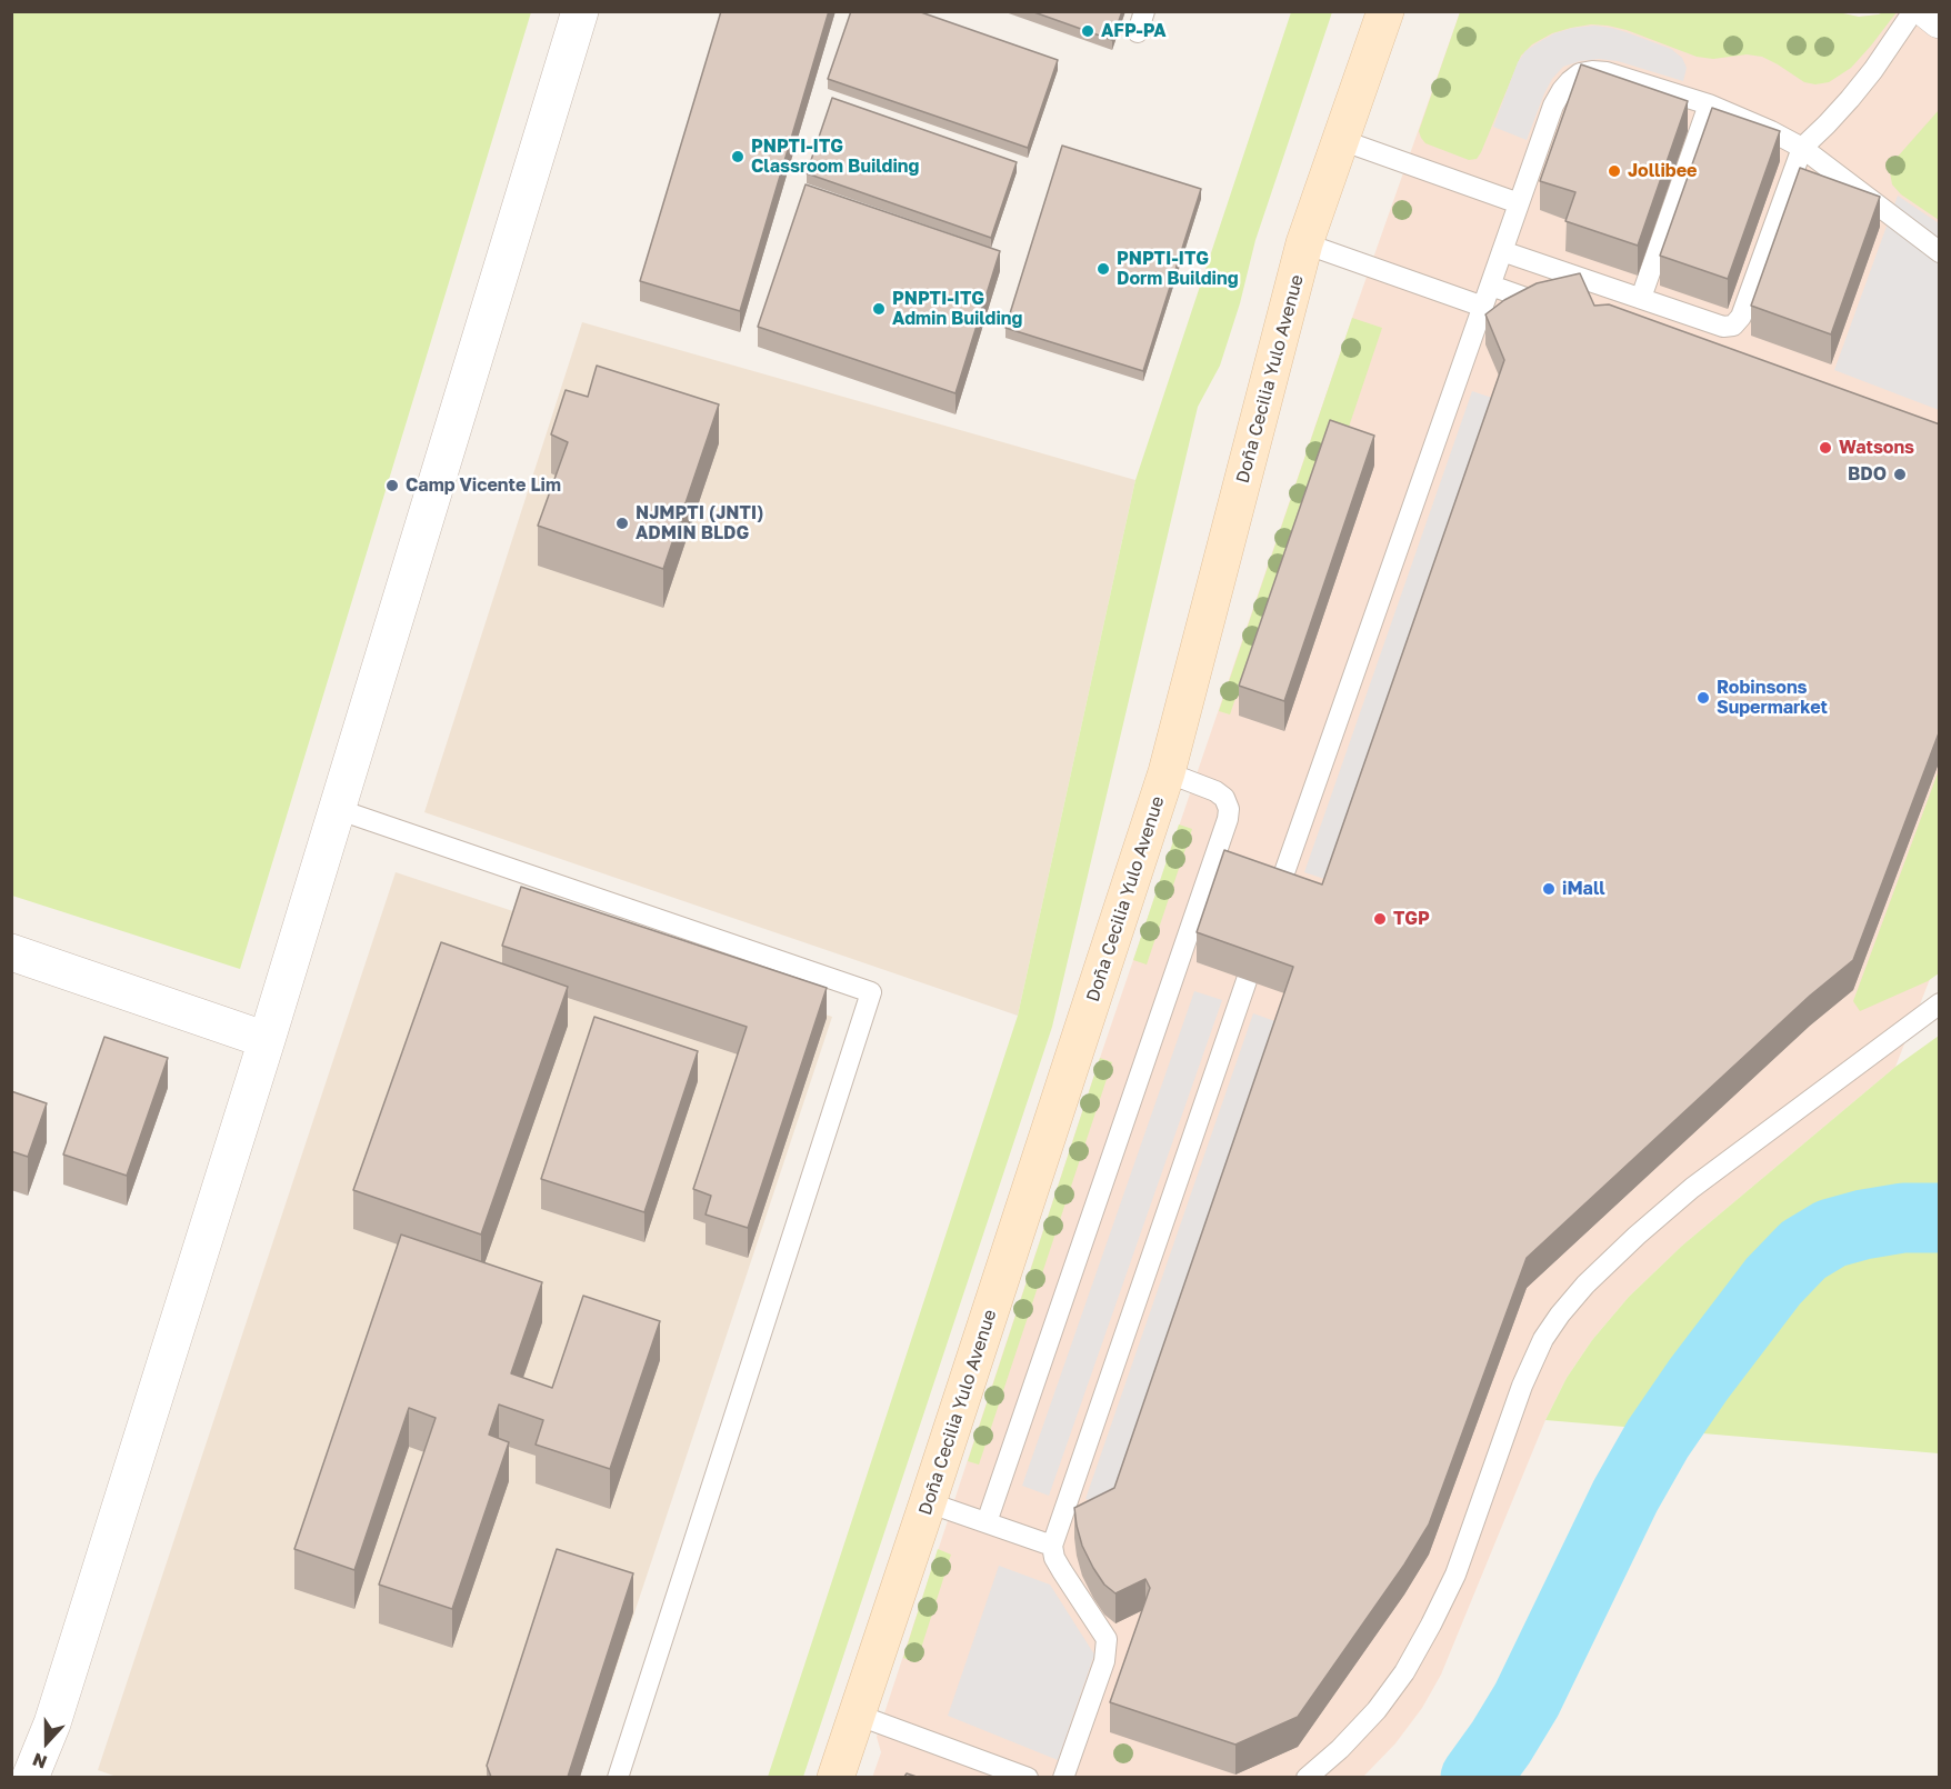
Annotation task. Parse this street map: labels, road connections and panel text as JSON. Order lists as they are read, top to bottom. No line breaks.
{"streets":{"main road":["Doña Cecilia Yulo Avenue"]},"places":["AFP-PA","PNPTI-ITG Classroom Building","Jollibee","PNPTI-ITG Dorm Building","PNPTI-ITG Admin Building","Watsons","BDO","Camp Vicente Lim","NJMPTI (JNTI) ADMIN BLDG","Robinsons Supermarket","iMall","TGP"],"north":"bottom"}
